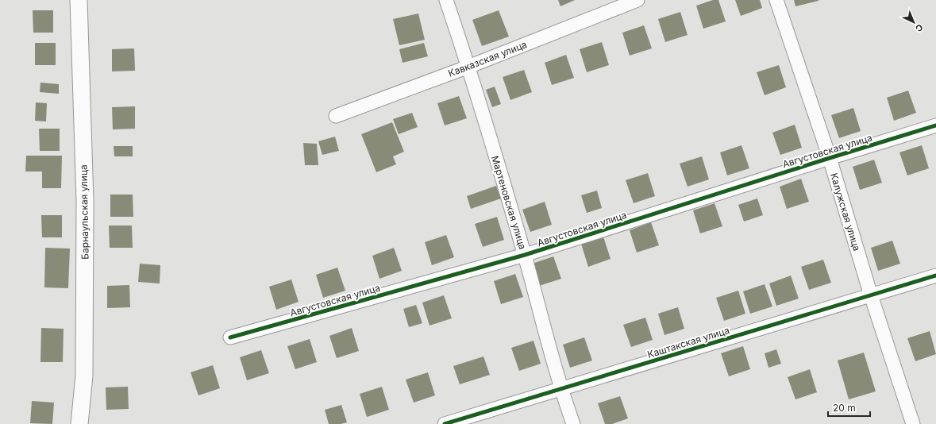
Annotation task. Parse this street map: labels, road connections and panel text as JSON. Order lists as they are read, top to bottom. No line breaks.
{"streets":{"street":["Кавказская улица","Августовская улица","Мартеновская улица","Барнаульская улица","Калужская улица","Каштакская улица"]},"crossings":[["Кавказская улица","Мартеновская улица"],["Августовская улица","Мартеновская улица"],["Августовская улица","Калужская улица"],["Мартеновская улица","Каштакская улица"],["Калужская улица","Каштакская улица"]],"scale_bar":"20 m","north":"bottom right"}
